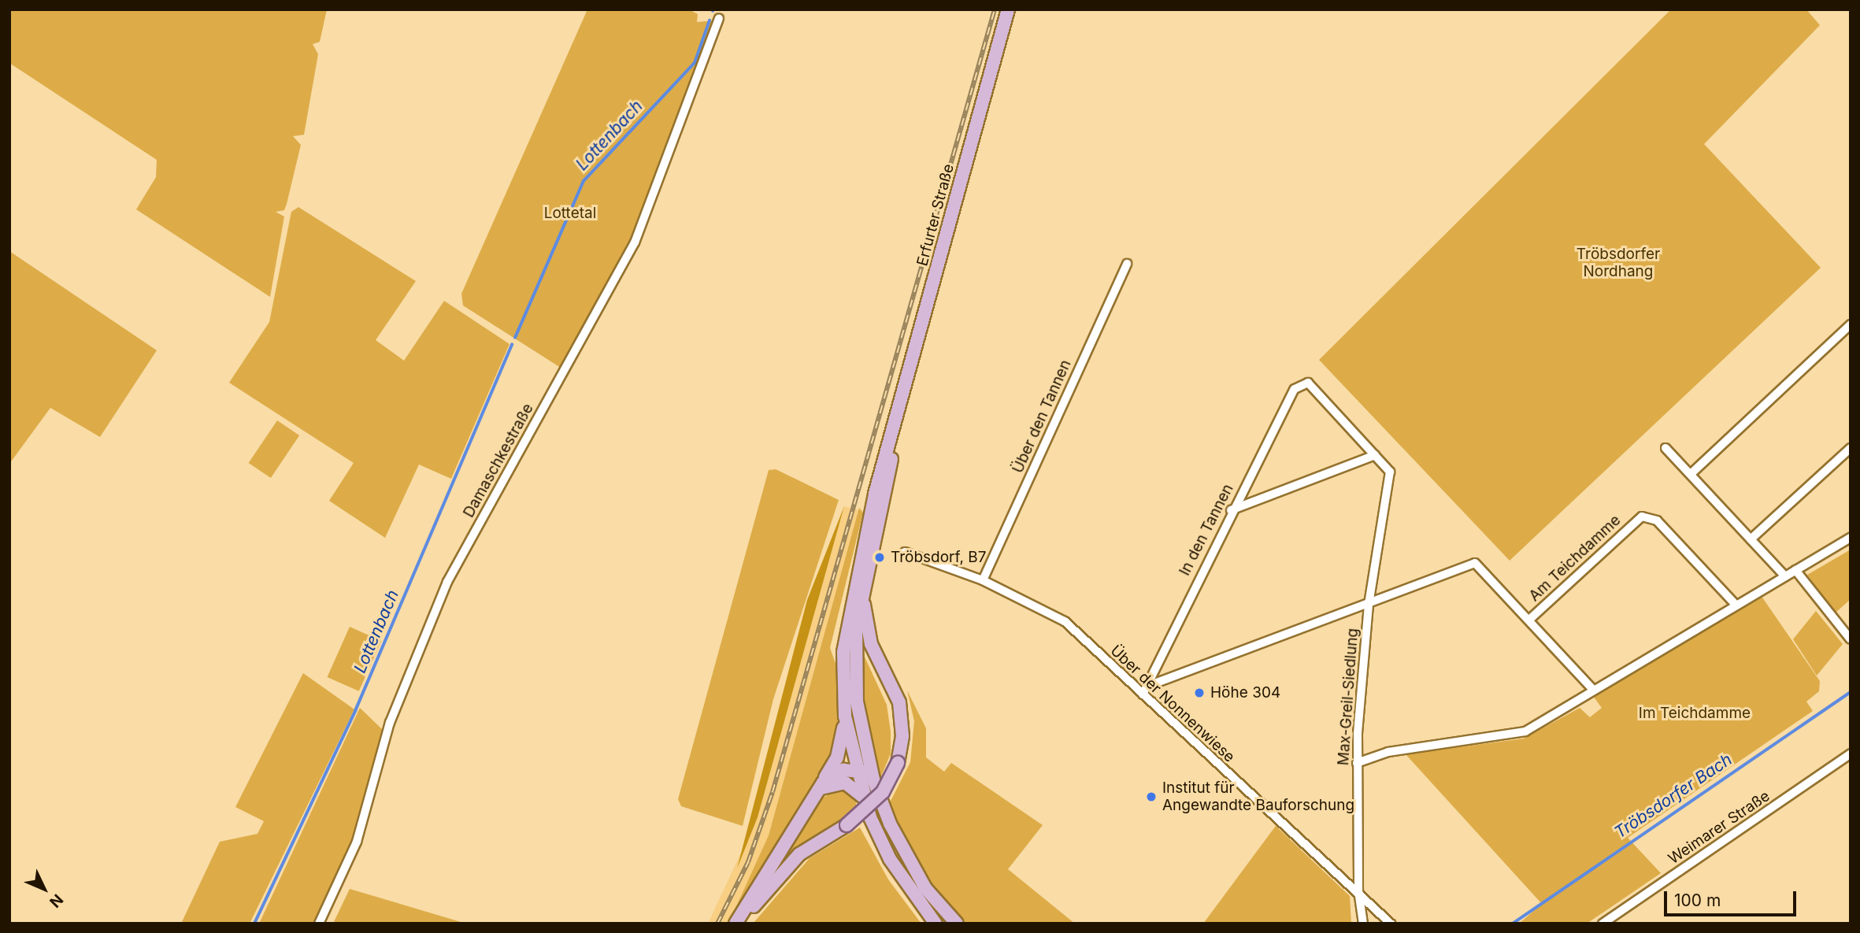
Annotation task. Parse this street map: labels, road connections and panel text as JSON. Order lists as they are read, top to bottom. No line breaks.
{"streets":{"main road":["Erfurter Straße"],"street":["Über den Tannen","Damaschkestraße","In den Tannen","Am Teichdamme","Max-Greil-Siedlung","Über der Nonnenwiese","Weimarer Straße"]},"crossings":[["Über den Tannen","Über der Nonnenwiese"],["In den Tannen","Max-Greil-Siedlung"],["In den Tannen","Über der Nonnenwiese"],["Am Teichdamme","Max-Greil-Siedlung"],["Max-Greil-Siedlung","Über der Nonnenwiese"]],"water":["Lottenbach","Tröbsdorfer Bach"],"parks":["Lottetal","Tröbsdorfer Nordhang","Im Teichdamme"],"places":["Tröbsdorf, B7","Höhe 304","Institut für Angewandte Bauforschung"],"scale_bar":"100 m","north":"bottom right"}
